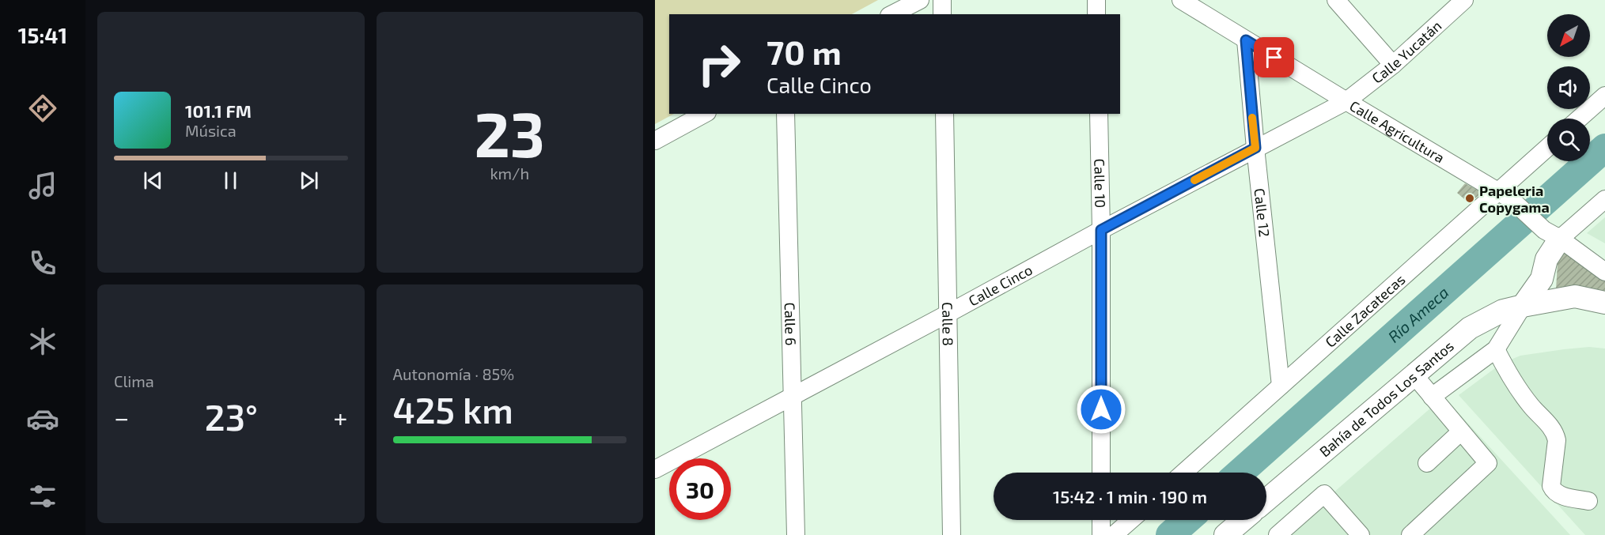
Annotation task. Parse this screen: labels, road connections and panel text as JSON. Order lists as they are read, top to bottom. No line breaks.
{"streets":{"main road":["Bahía de Todos Los Santos"],"street":["Calle Yucatán","Calle Agricultura","Calle 10","Calle 12","Calle Cinco","Calle Zacatecas","Calle 6","Calle 8"]},"crossings":[["Calle Yucatán","Calle Agricultura"],["Calle Yucatán","Calle Cinco"],["Calle Agricultura","Calle 12"],["Calle Agricultura","Calle Cinco"],["Calle Agricultura","Calle Zacatecas"],["Calle 10","Calle Cinco"],["Calle 12","Calle Cinco"],["Calle 12","Calle Zacatecas"],["Calle Cinco","Calle 6"],["Calle Cinco","Calle 8"]],"water":["Río Ameca"],"places":["Papeleria Copygama"],"north":"bottom left","page":{"tabs":"15:41","tile":[["23","km/h"],"Clima",["Autonomía · 85%","425 km"]],"turn":["70 m","Calle Cinco"],"song":["101.1 FM","Música"],"heat":["−","23°","+"],"limit":"30","trip":"15:42 · 1 min · 190 m"}}
